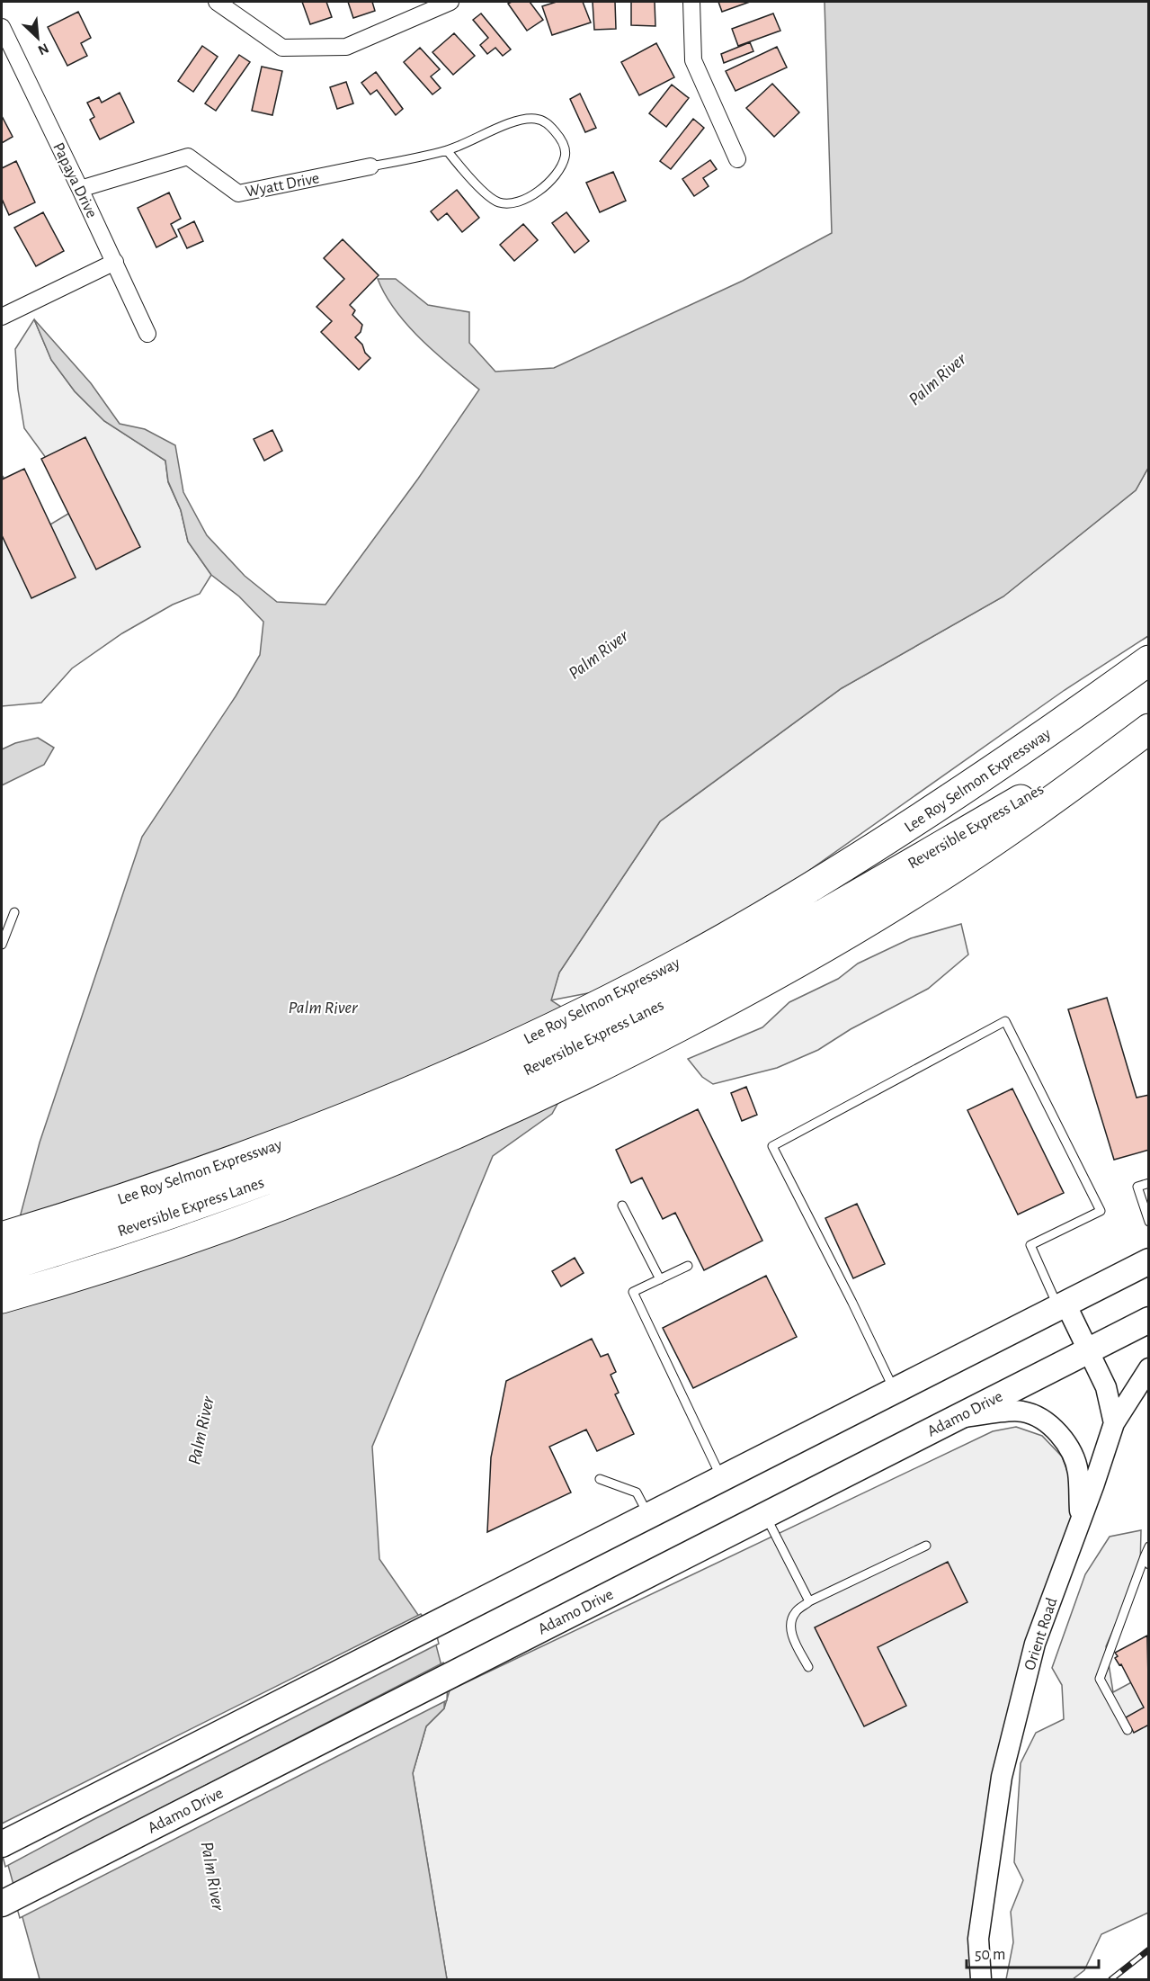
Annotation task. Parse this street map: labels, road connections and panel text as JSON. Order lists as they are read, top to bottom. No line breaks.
{"streets":{"highway":["Lee Roy Selmon Expressway","Reversible Express Lanes"],"main road":["Adamo Drive"],"street":["Papaya Drive","Wyatt Drive","Orient Road"]},"crossings":[["Papaya Drive","Wyatt Drive"]],"water":["Palm River"],"scale_bar":"50 m","north":"bottom right"}
